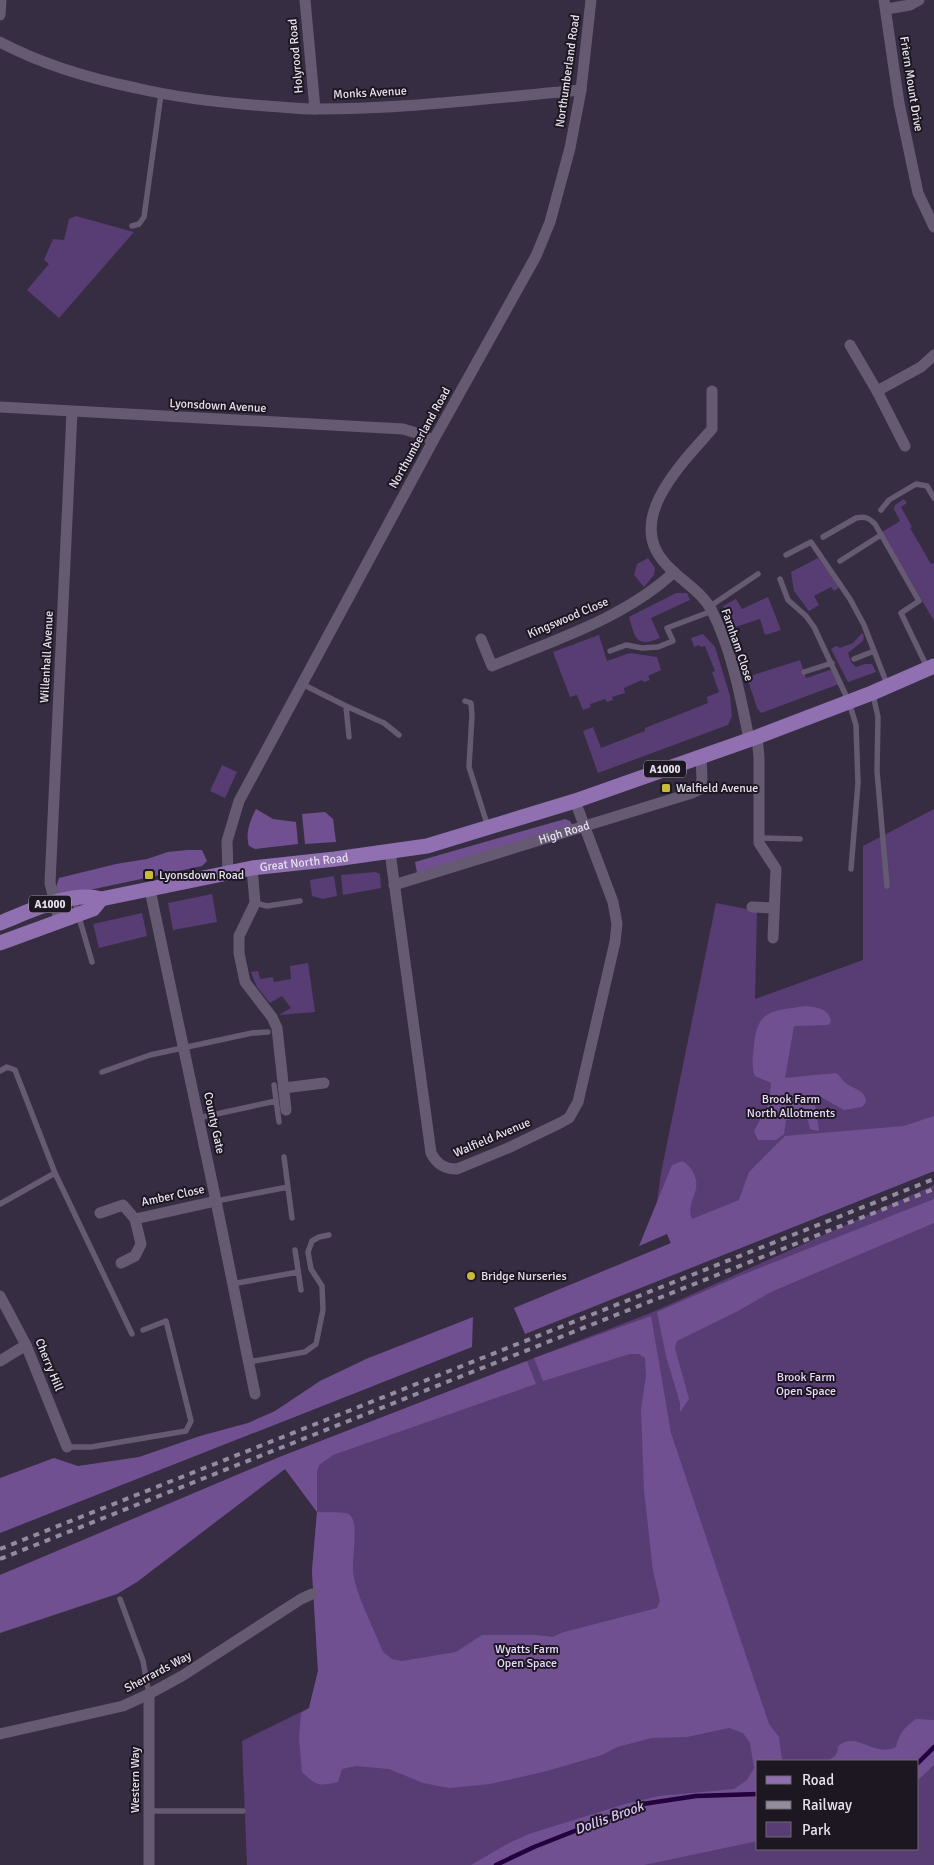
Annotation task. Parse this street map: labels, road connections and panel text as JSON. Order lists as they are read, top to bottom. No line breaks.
{"streets":{"main road":["A1000","Great North Road"],"street":["Holyrood Road","Northumberland Road","Friern Mount Drive","Monks Avenue","Lyonsdown Avenue","Kingswood Close","Farnham Close","Willenhall Avenue","High Road","County Gate","Walfield Avenue","Amber Close","Cherry Hill","Sherrards Way","Western Way"]},"crossings":[["Holyrood Road","Monks Avenue"],["Northumberland Road","Monks Avenue"],["Northumberland Road","Lyonsdown Avenue"],["Northumberland Road","Great North Road"],["Lyonsdown Avenue","Willenhall Avenue"],["Kingswood Close","Farnham Close"],["Farnham Close","A1000"],["Willenhall Avenue","Great North Road"],["A1000","High Road"],["A1000","Great North Road"],["A1000","Walfield Avenue"],["High Road","Walfield Avenue"],["Great North Road","County Gate"],["Great North Road","Walfield Avenue"],["County Gate","Amber Close"],["Sherrards Way","Western Way"]],"water":["Dollis Brook"],"parks":["Brook Farm North Allotments","Brook Farm Open Space","Wyatts Farm Open Space"],"places":{"transit":["Walfield Avenue","Lyonsdown Road"],"other":["Bridge Nurseries"]},"legend":["Road","Railway","Park"]}
